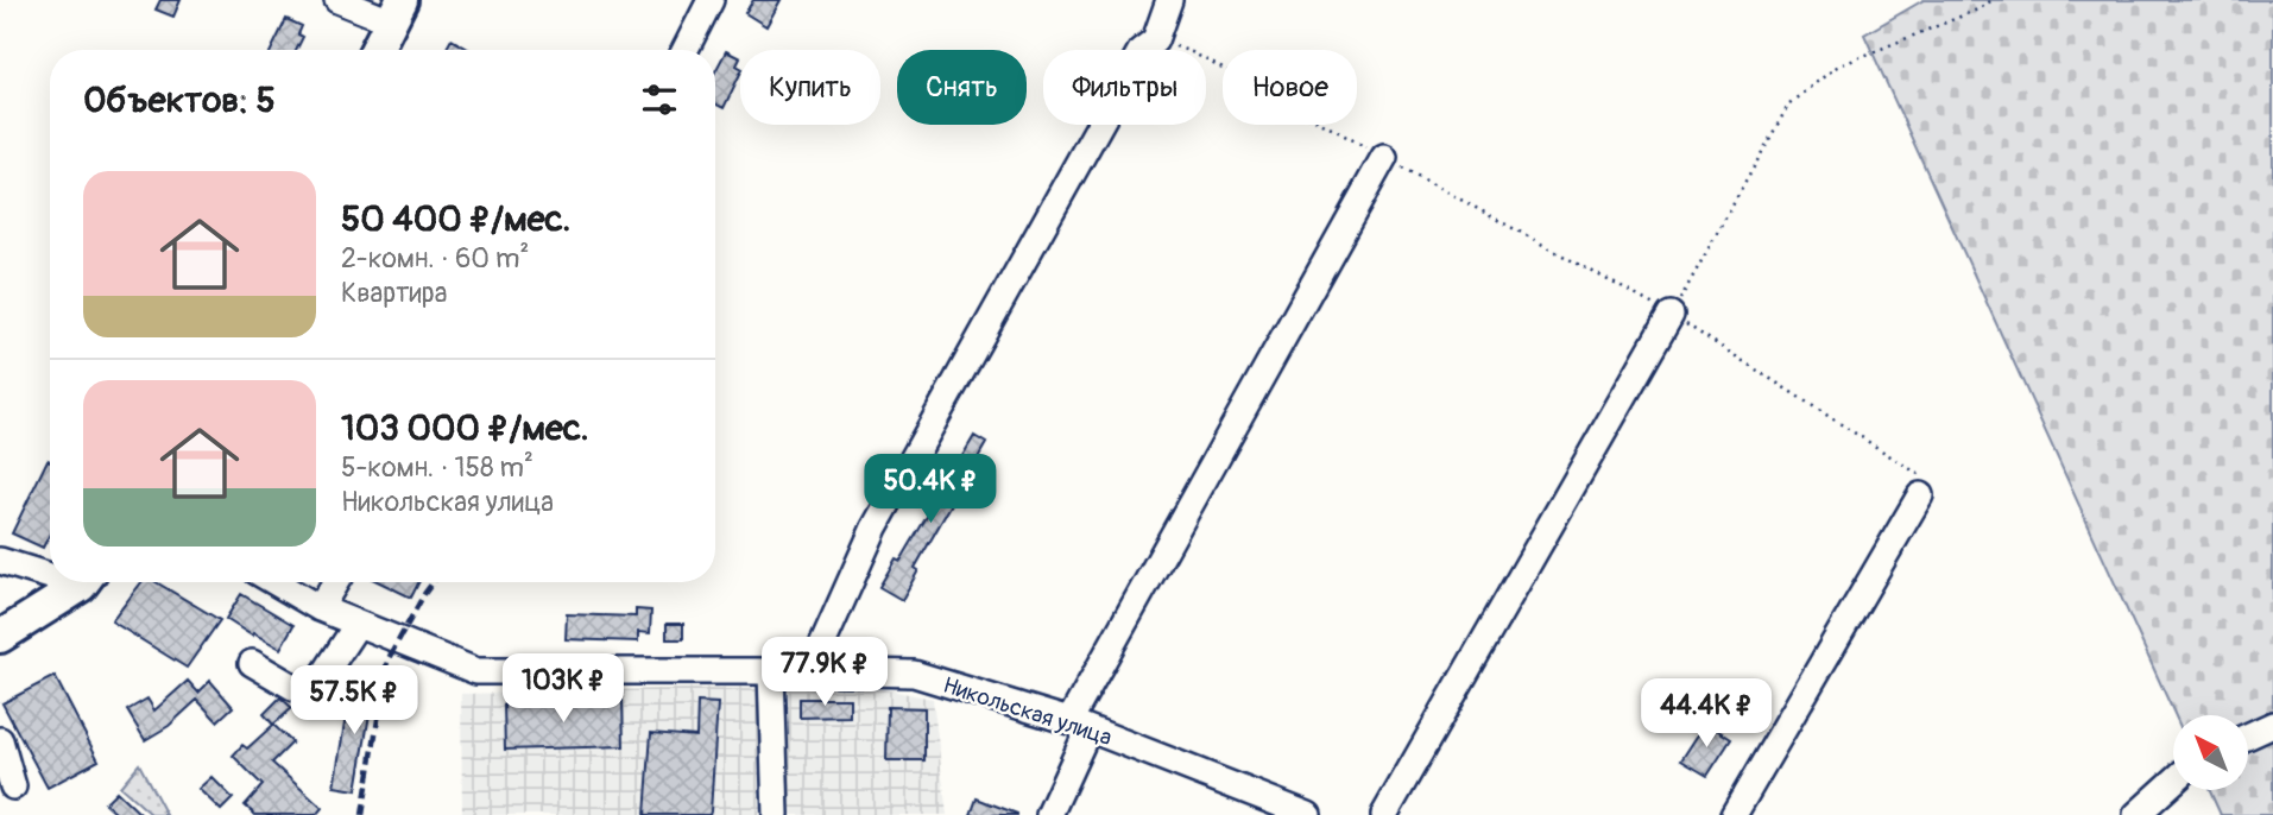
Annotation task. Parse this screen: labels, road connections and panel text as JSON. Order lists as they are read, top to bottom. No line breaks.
{"streets":{"street":["Никольская улица"]},"north":"top left","page":{"chip":["Купить","Снять","Фильтры","Новое"],"heading":"Объектов: 5","list":[{"name":"50 400 ₽/мес.","note":"2-комн. · 60 m² · Квартира"},{"name":"103 000 ₽/мес.","note":"5-комн. · 158 m² · Никольская улица"}],"price":["50.4K ₽","77.9K ₽","103K ₽","57.5K ₽","44.4K ₽"]}}
